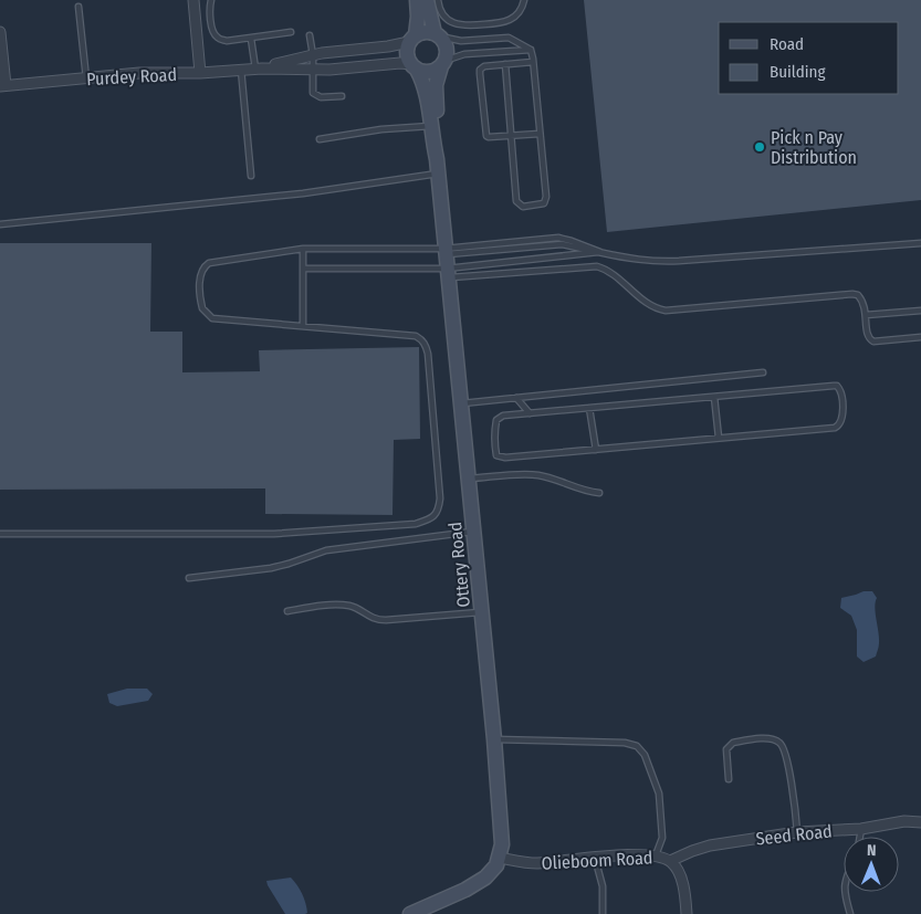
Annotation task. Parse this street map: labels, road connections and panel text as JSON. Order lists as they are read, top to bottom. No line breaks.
{"streets":{"street":["Purdey Road","Ottery Road","Seed Road","Olieboom Road"]},"crossings":[["Purdey Road","Ottery Road"],["Ottery Road","Olieboom Road"],["Seed Road","Olieboom Road"]],"places":["Pick n Pay Distribution"],"legend":["Road","Building"],"north":"top"}
